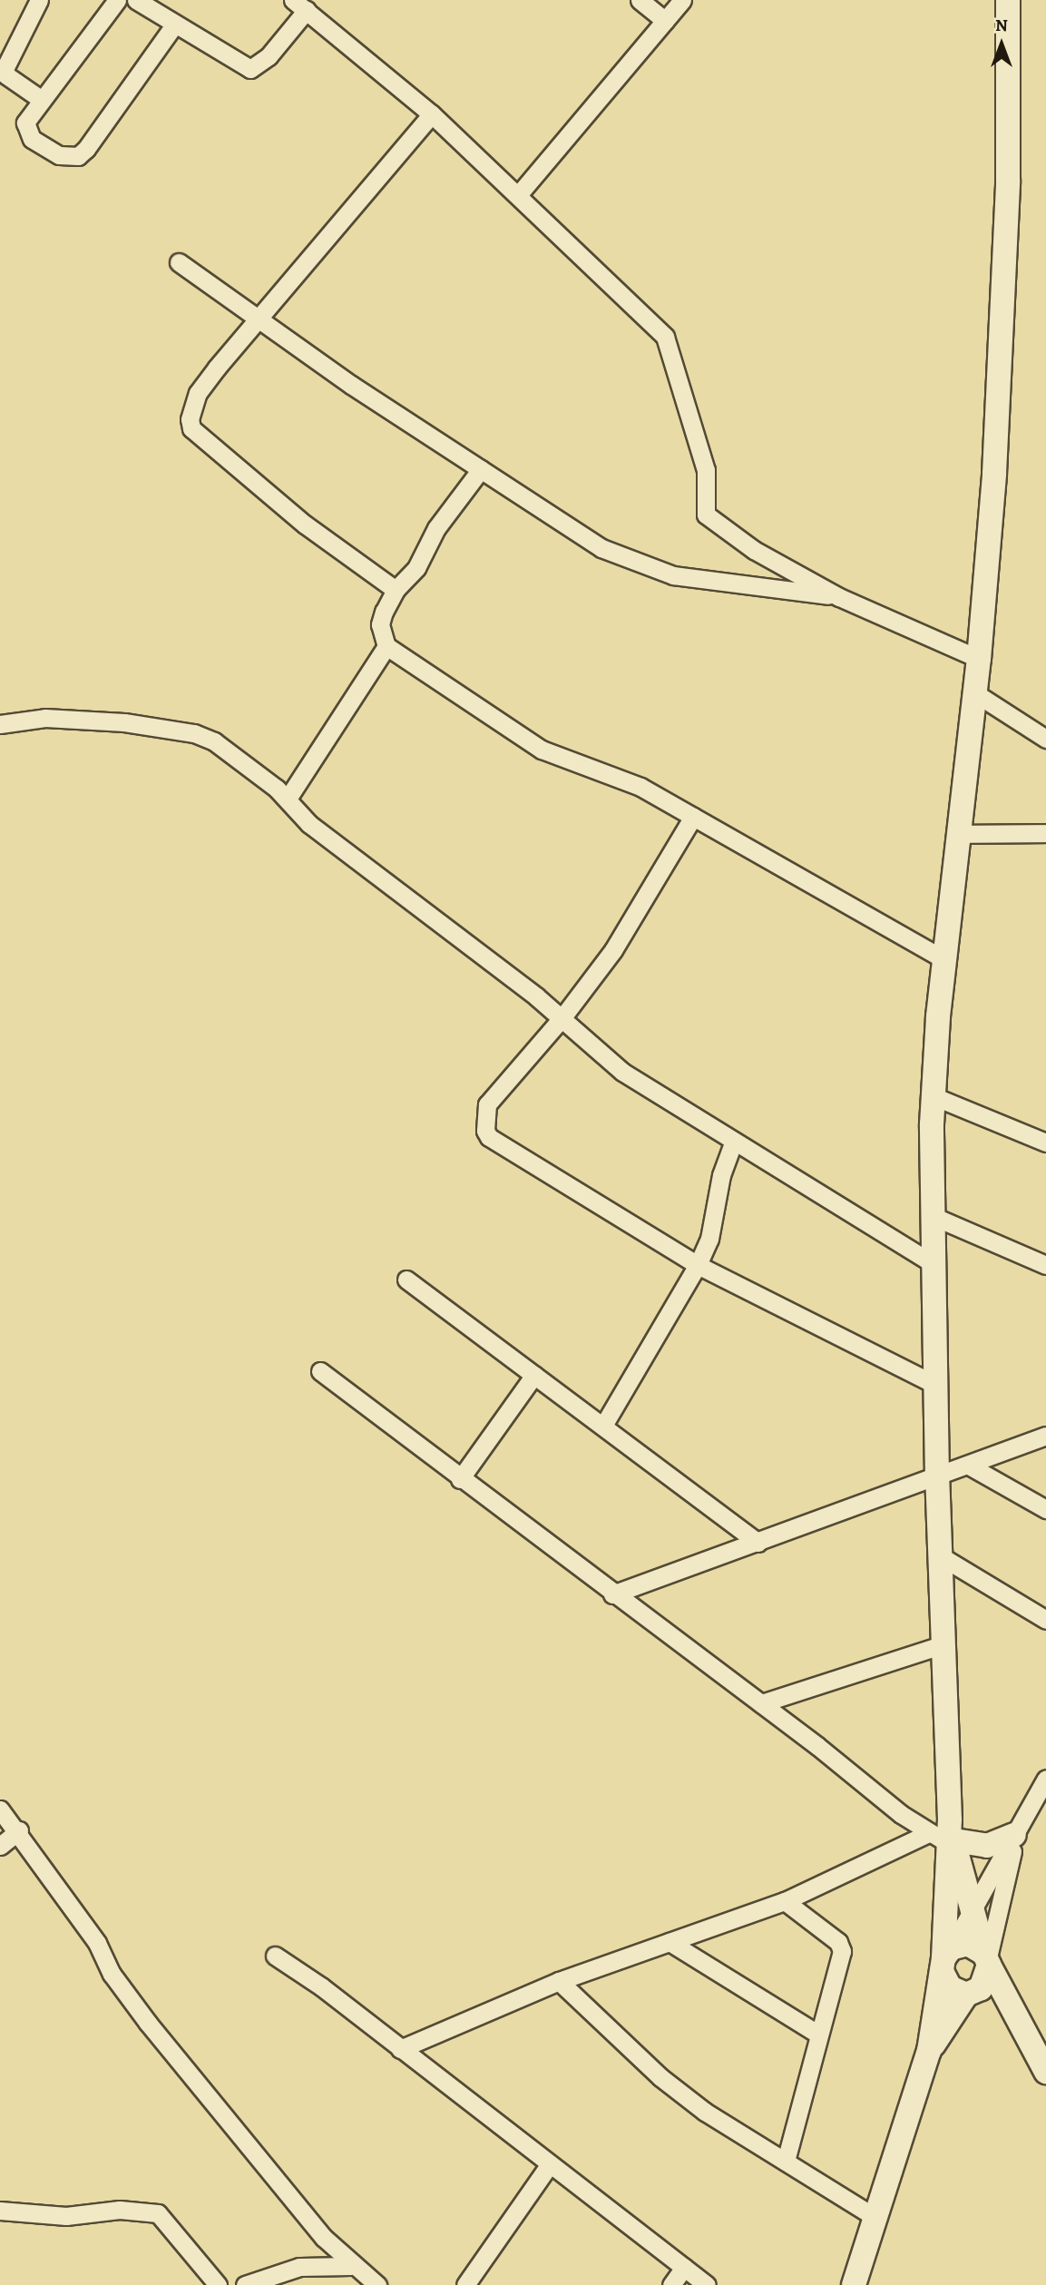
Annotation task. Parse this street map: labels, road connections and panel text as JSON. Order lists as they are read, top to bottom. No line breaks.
{"north":"top"}
